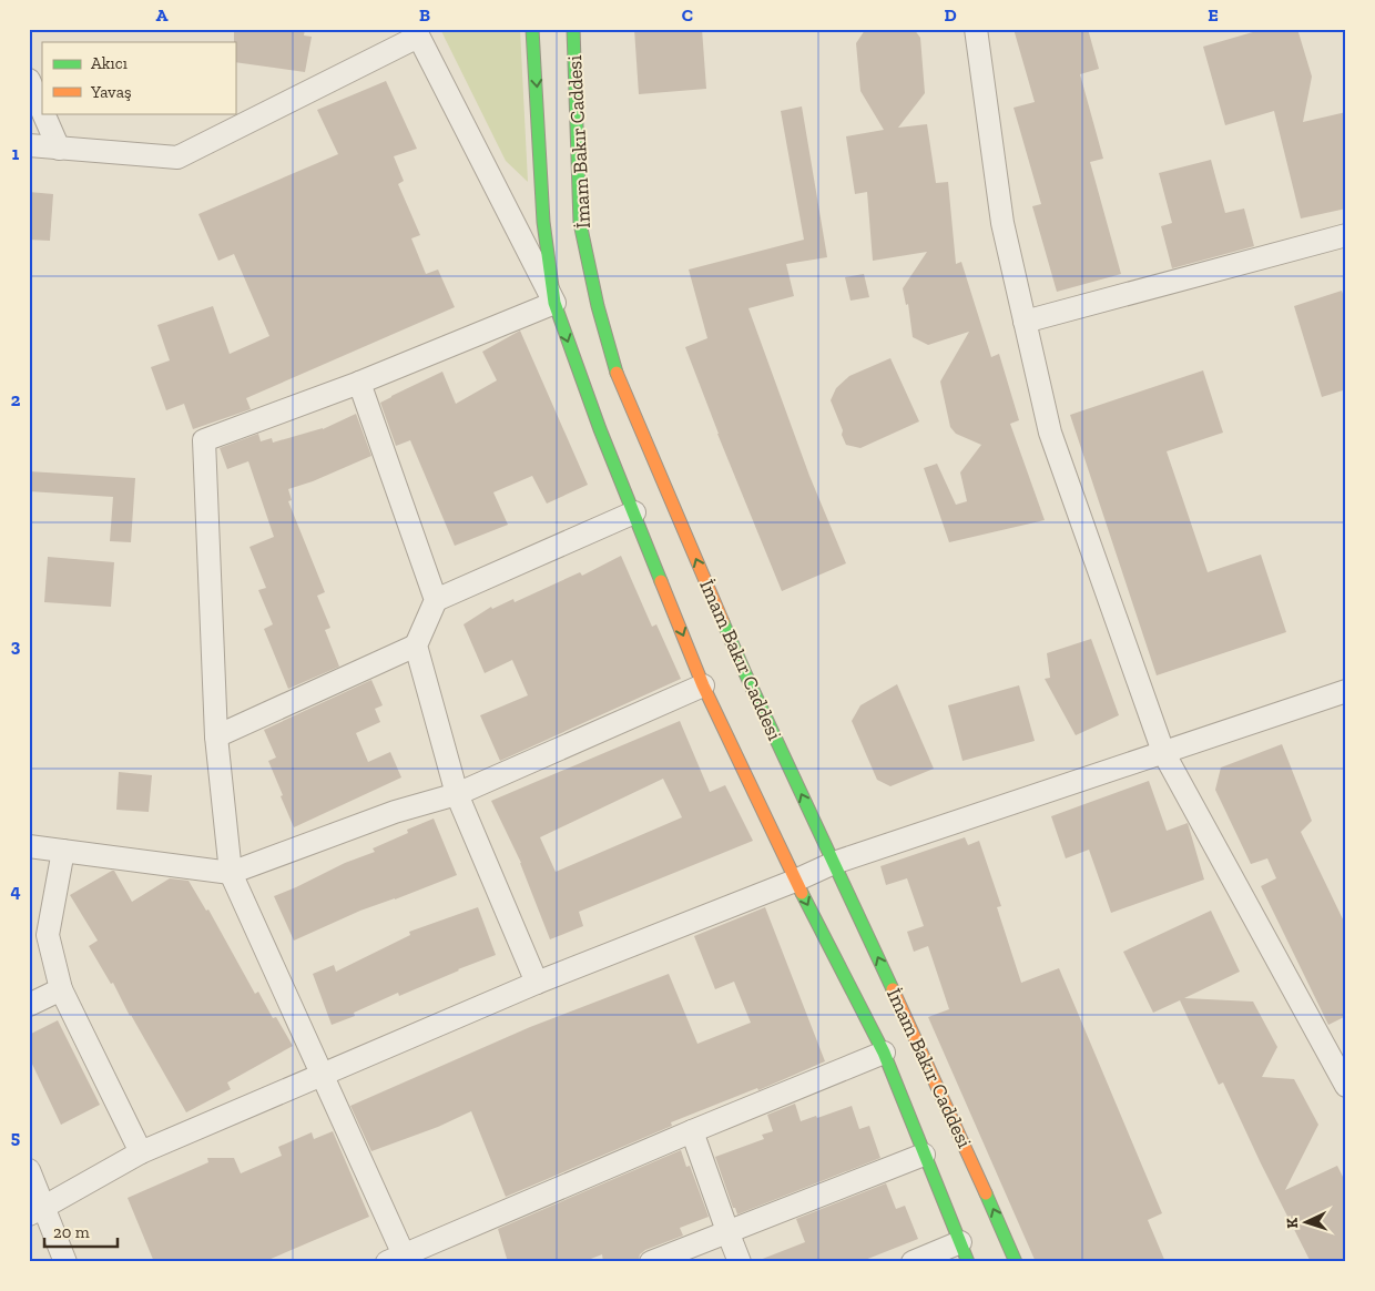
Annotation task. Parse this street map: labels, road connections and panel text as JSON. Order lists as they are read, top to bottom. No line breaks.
{"streets":{"main road":["İmam Bakır Caddesi"]},"legend":["Akıcı","Yavaş"],"scale_bar":"20 m","north":"left","grid":{"columns":["A","B","C","D","E"],"rows":["1","2","3","4","5"]}}
